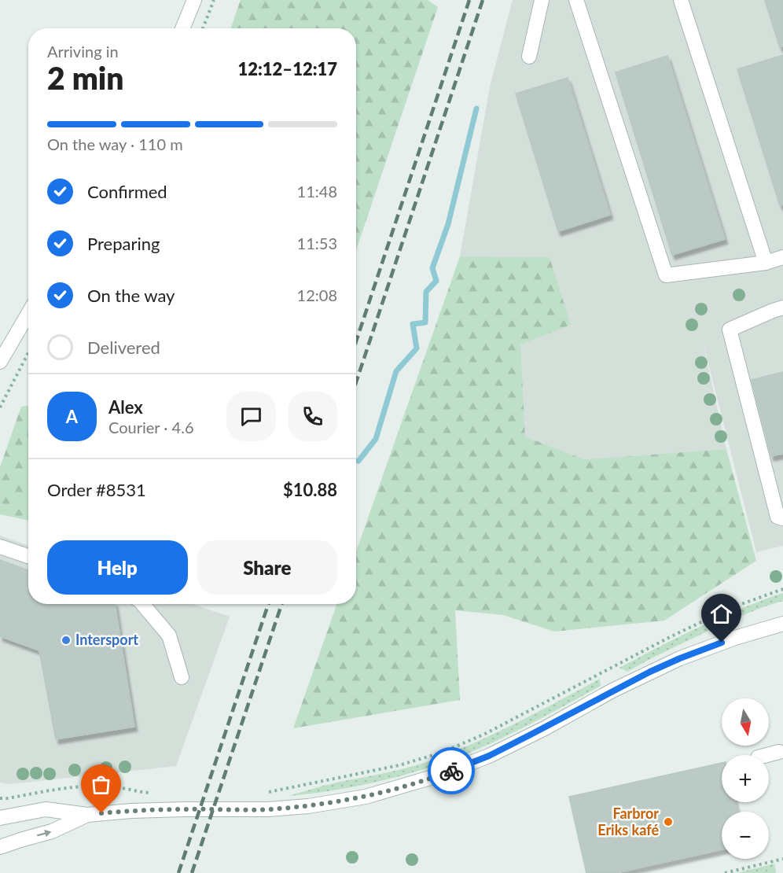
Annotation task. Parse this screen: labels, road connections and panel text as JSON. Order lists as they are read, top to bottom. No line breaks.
{"places":["Intersport","Farbror Eriks kafé"],"north":"bottom","page":{"heading":["2 min","Arriving in","12:12–12:17"],"panel":["Alex","Courier · 4.6","Order #8531","$10.88"],"bar":"On the way · 110 m","list":[["Confirmed","11:48"],["Preparing","11:53"],["On the way","12:08"],"Delivered"],"round":"A","buttons":["Help","Share"],"map_buttons":["+","−"]}}
